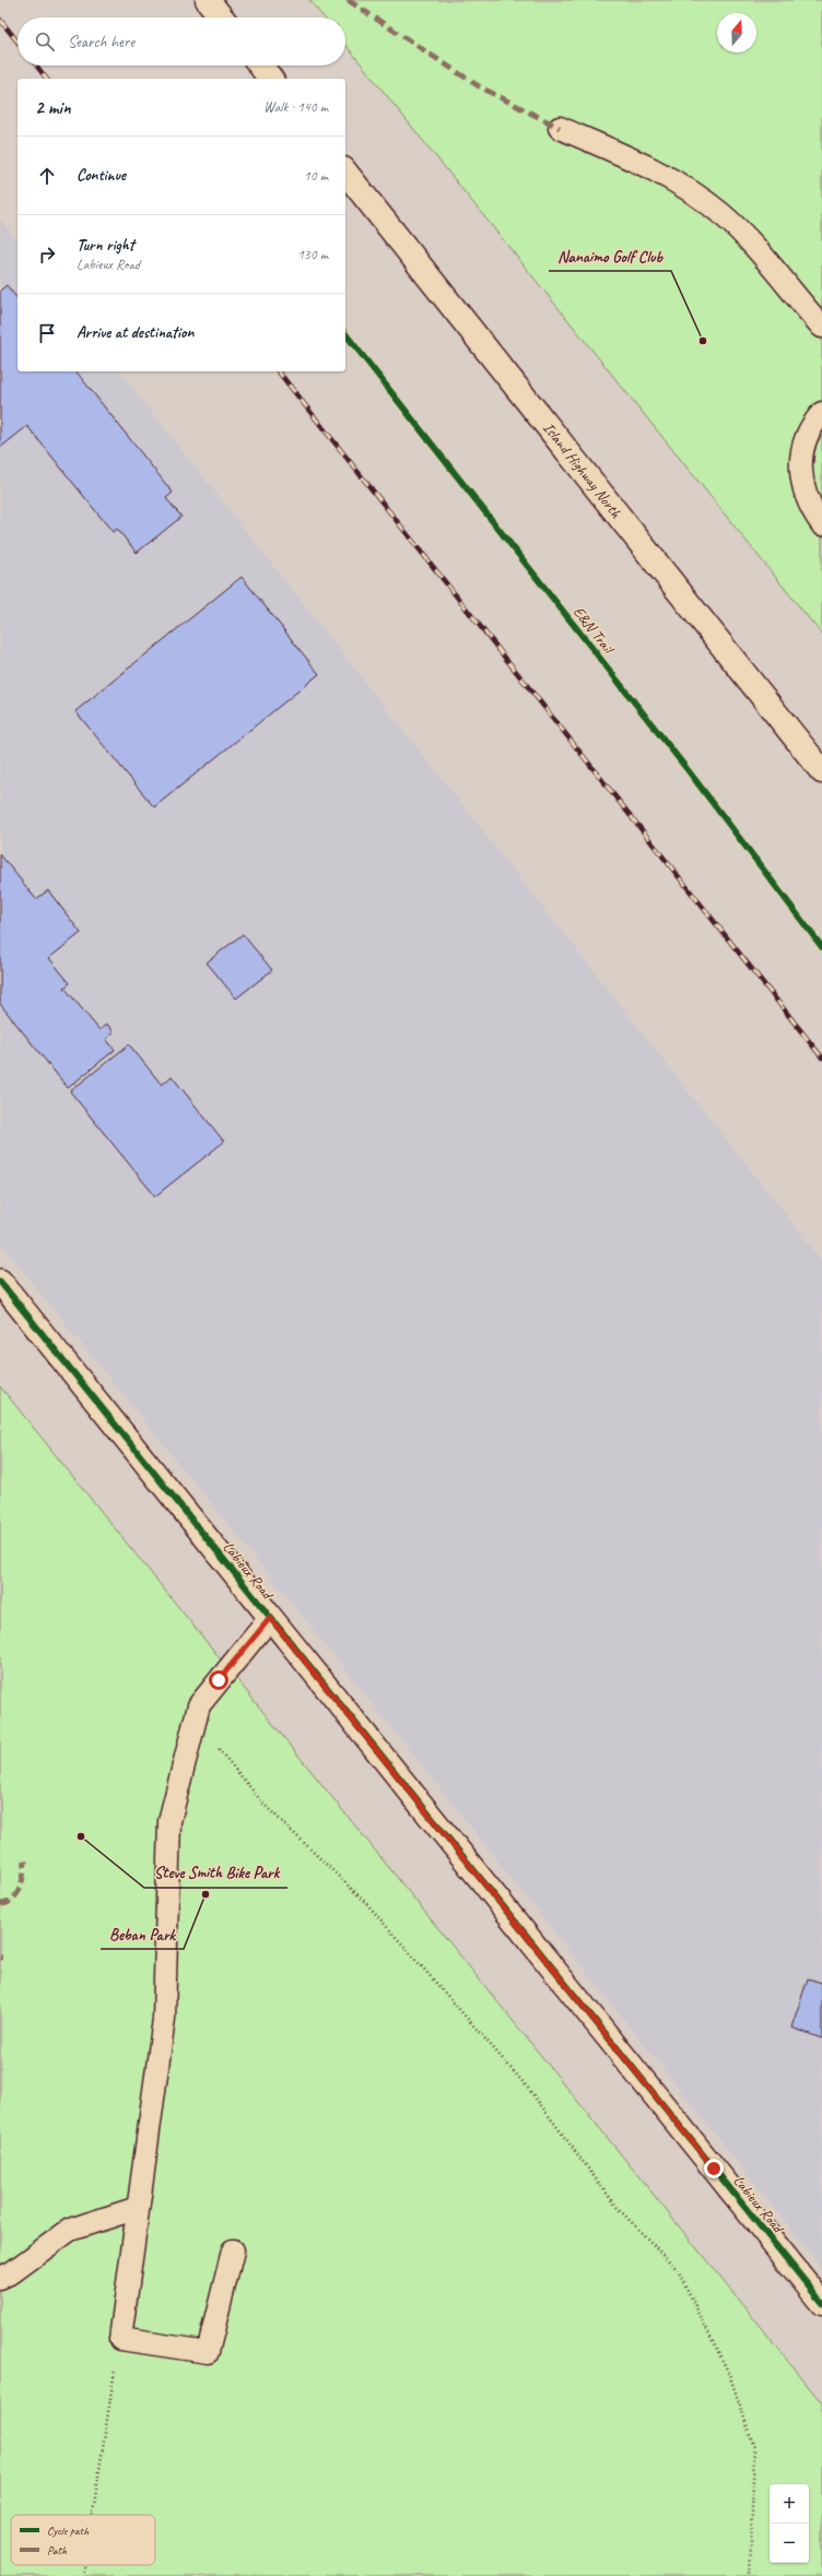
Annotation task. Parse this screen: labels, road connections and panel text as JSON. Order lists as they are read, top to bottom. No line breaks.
{"streets":{"street":["Island Highway North","Labieux Road"],"cycle path":["E&N Trail"]},"places":["Nanaimo Golf Club","Steve Smith Bike Park","Beban Park"],"legend":["Cycle path","Path"],"north":"top","page":{"search":"Search here","heading":["2 min","Walk · 140 m"],"list":[["Continue","10 m"],["Turn right","Labieux Road","130 m"],"Arrive at destination"],"map_buttons":["+","−"]}}
